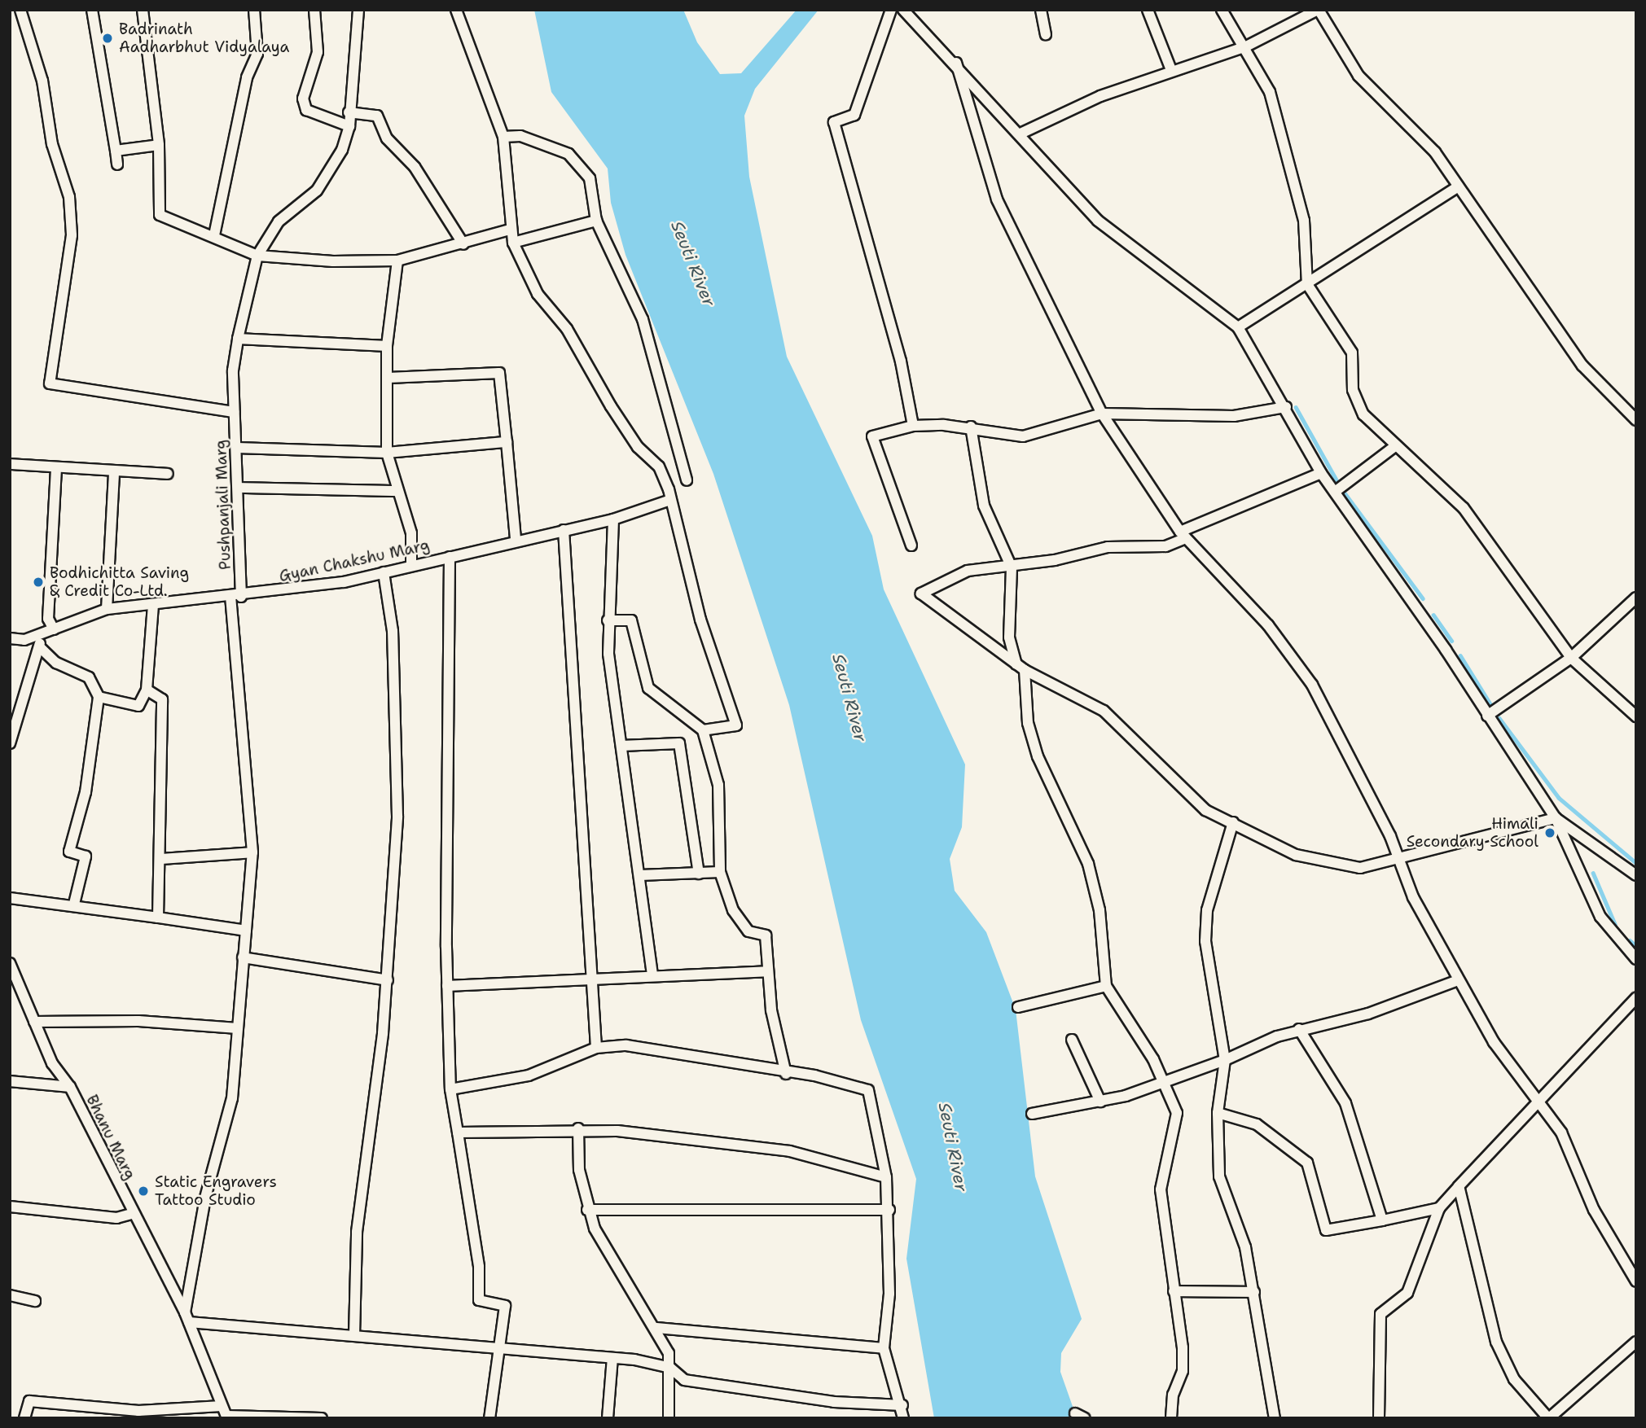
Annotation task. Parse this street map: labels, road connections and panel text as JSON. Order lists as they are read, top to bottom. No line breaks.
{"streets":{"street":["Pushpanjali Marg","Gyan Chakshu Marg","Bhanu Marg"]},"crossings":[["Pushpanjali Marg","Gyan Chakshu Marg"],["Pushpanjali Marg","Bhanu Marg"]],"water":["Seuti River"],"places":["Badrinath Aadharbhut Vidyalaya","Bodhichitta Saving & Credit Co-Ltd.","Himali Secondary School","Static Engravers Tattoo Studio"]}
